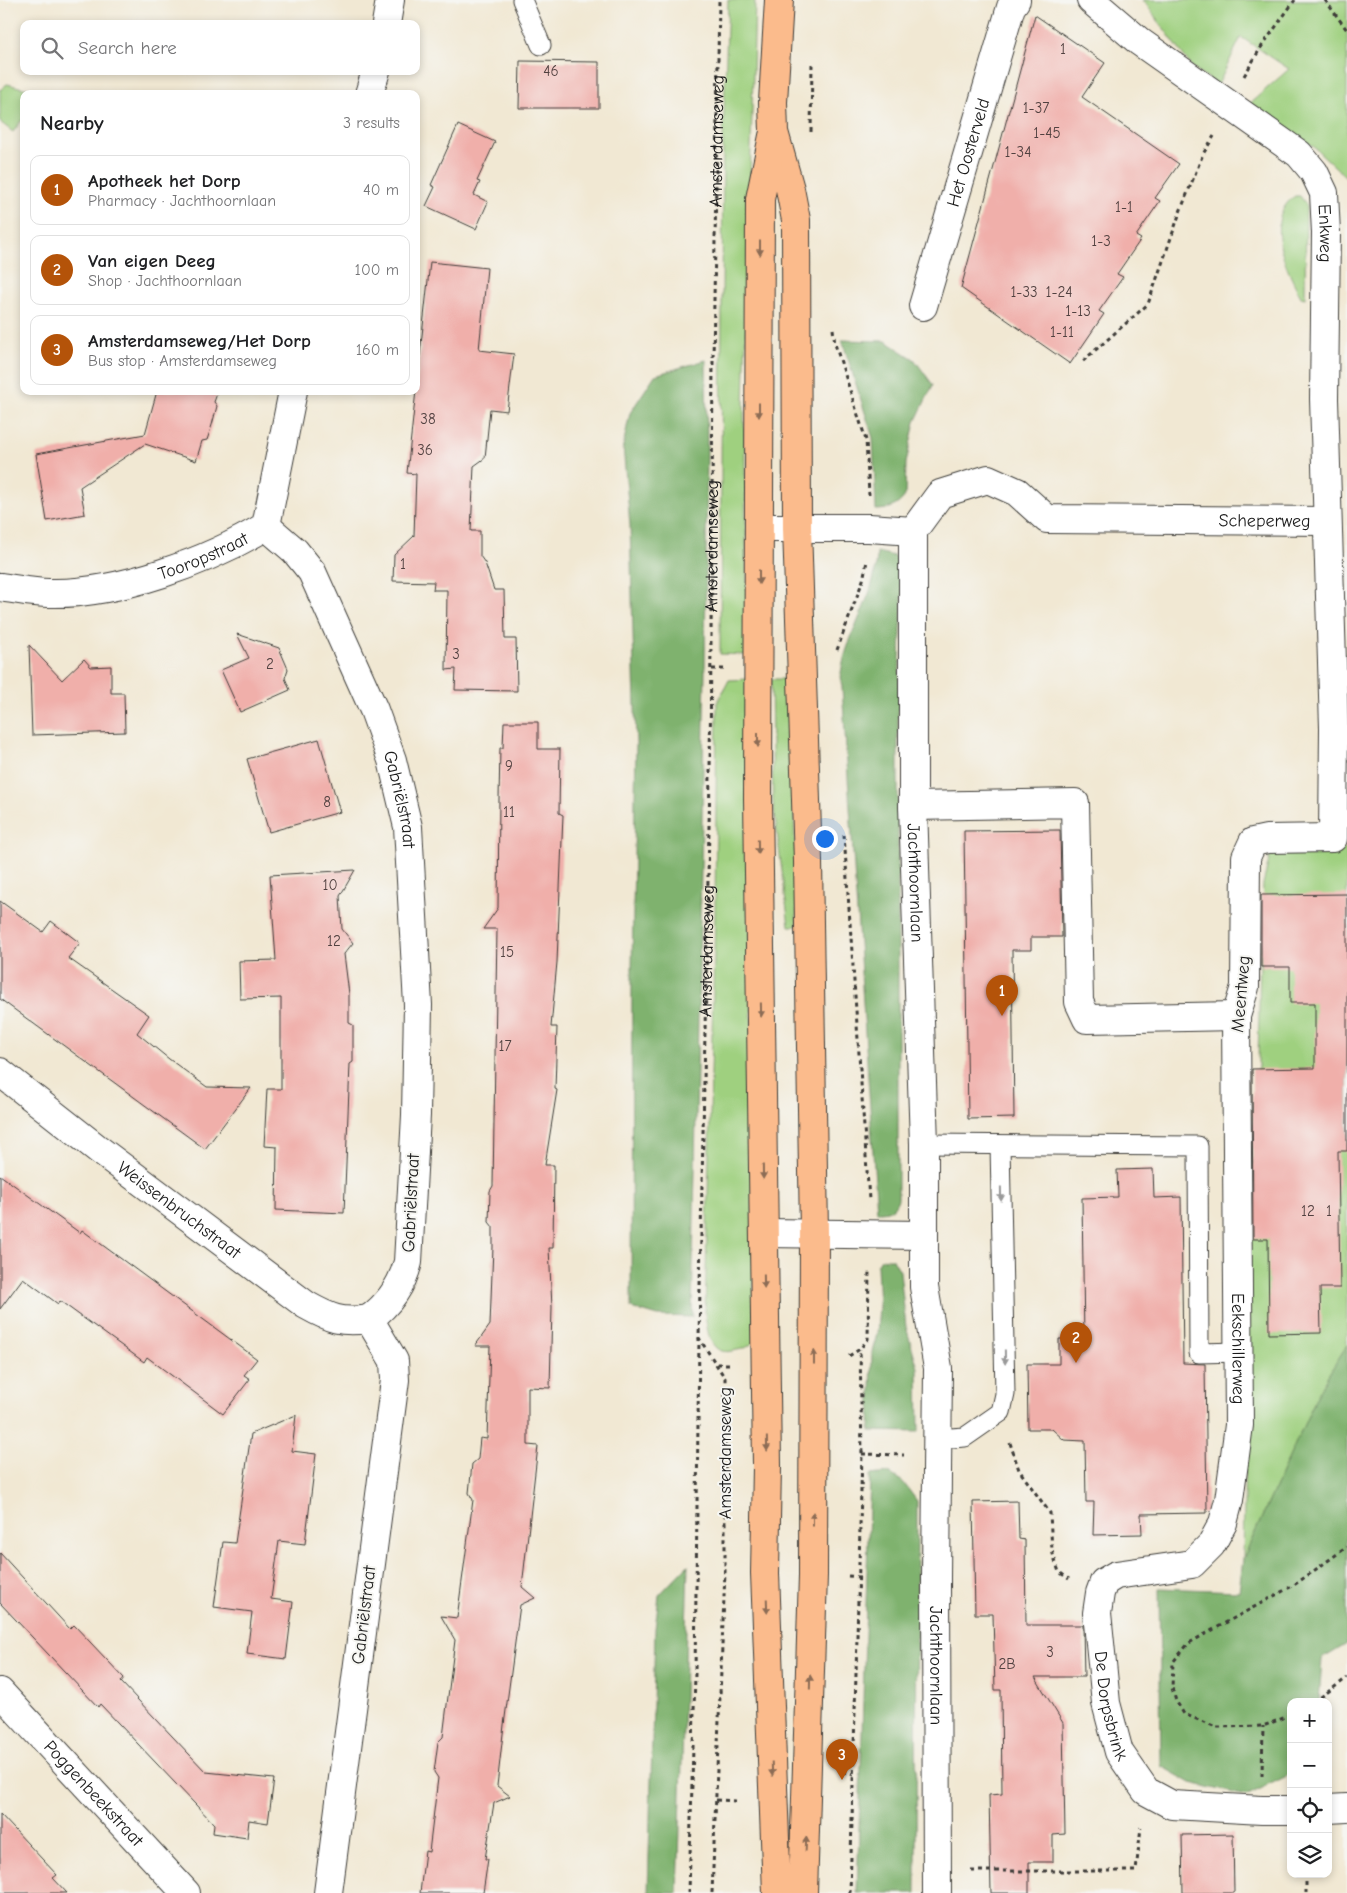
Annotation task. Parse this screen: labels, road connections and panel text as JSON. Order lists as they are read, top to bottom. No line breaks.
{"streets":{"street":["Het Oosterveld","Enkweg","Scheperweg","Tooropstraat","Gabriëlstraat","Jachthoornlaan","Meentweg","Weissenbruchstraat","Eekschillerweg","De Dorpsbrink","Poggenbeekstraat"],"path":["Amsterdamseweg"]},"crossings":[["Enkweg","Scheperweg"],["Scheperweg","Jachthoornlaan"],["Scheperweg","Meentweg"],["Tooropstraat","Gabriëlstraat"],["Gabriëlstraat","Weissenbruchstraat"],["Meentweg","Eekschillerweg"],["Eekschillerweg","De Dorpsbrink"]],"house_numbers":["1","46","1-37","1-45","1-34","1-1","1-3","1-33","1-24","1-13","1-11","38","36","1","3","2","9","8","11","10","12","15","17","12","1","3","2B"],"page":{"search":"Search here","heading":["Nearby","3 results"],"list":[{"mark":"1","name":"Apotheek het Dorp","note":"Pharmacy · Jachthoornlaan","value":"40 m"},{"mark":"2","name":"Van eigen Deeg","note":"Shop · Jachthoornlaan","value":"100 m"},{"mark":"3","name":"Amsterdamseweg/Het Dorp","note":"Bus stop · Amsterdamseweg","value":"160 m"}],"pins":["1","2","3"],"map_buttons":["+","−"]}}
